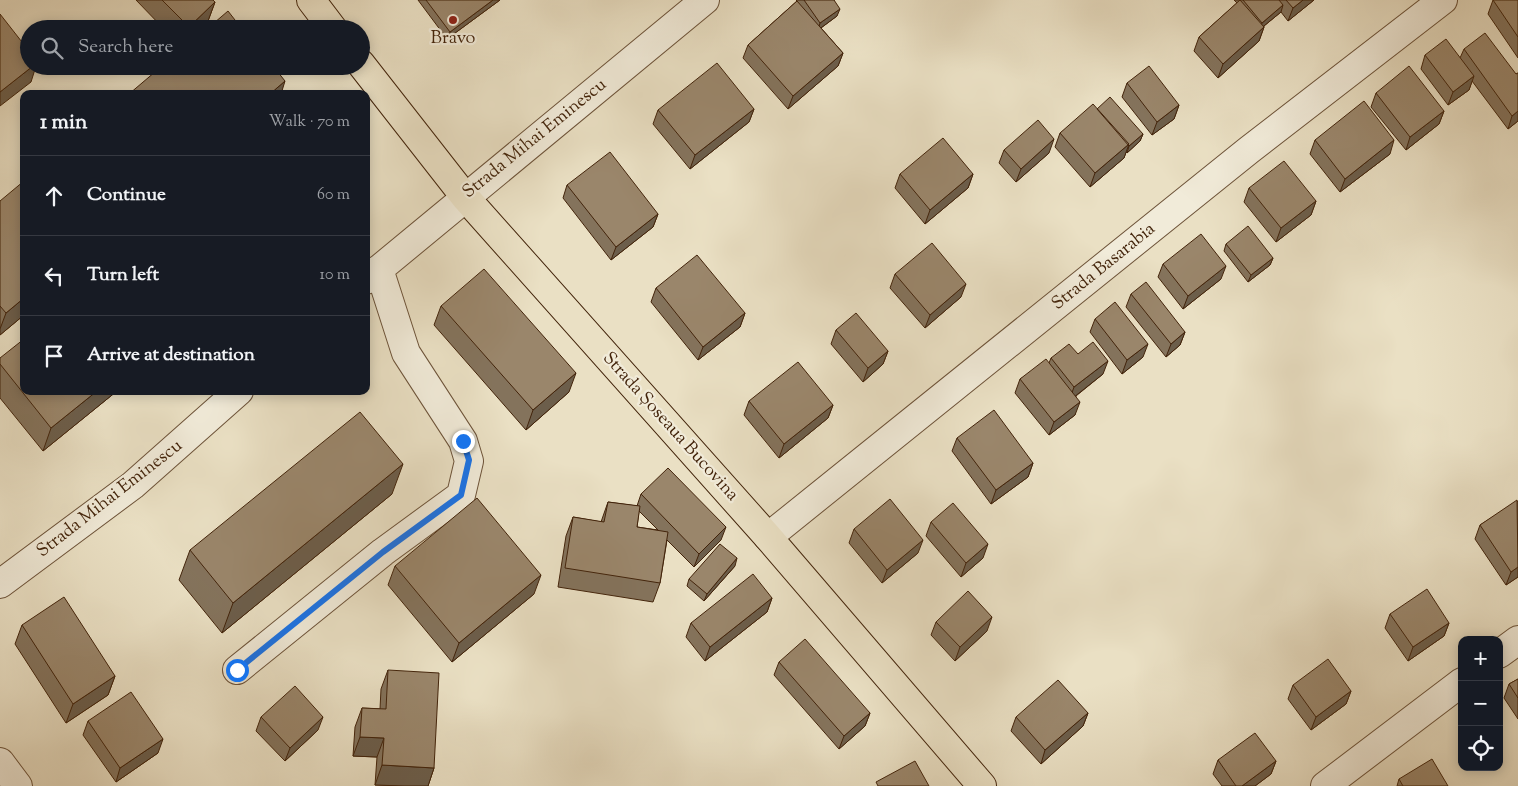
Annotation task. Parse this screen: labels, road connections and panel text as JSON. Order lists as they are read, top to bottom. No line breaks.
{"streets":{"main road":["Strada Șoseaua Bucovina"],"street":["Strada Mihai Eminescu","Strada Basarabia"]},"crossings":[["Strada Mihai Eminescu","Strada Șoseaua Bucovina"],["Strada Basarabia","Strada Șoseaua Bucovina"]],"places":["Bravo"],"page":{"search":"Search here","heading":["1 min","Walk · 70 m"],"list":[["Continue","60 m"],["Turn left","10 m"],"Arrive at destination"],"map_buttons":["+","−"]}}
